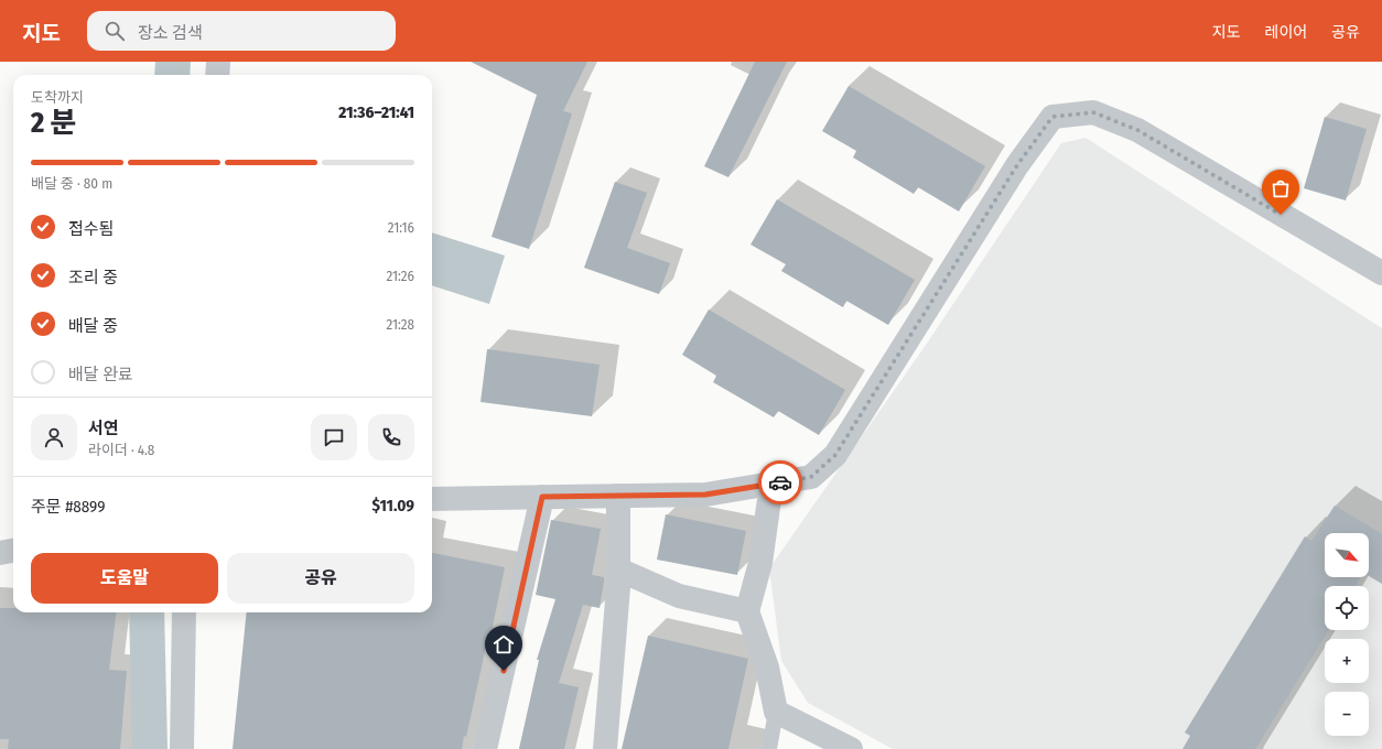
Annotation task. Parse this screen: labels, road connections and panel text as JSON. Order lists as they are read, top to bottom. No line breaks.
{"north":"bottom right","page":{"header":"지도","search":"장소 검색","nav":["지도","레이어","공유"],"heading":["2 분","도착까지","21:36–21:41"],"panel":["서연","라이더 · 4.8","주문 #8899","$11.09"],"bar":"배달 중 · 80 m","list":[["접수됨","21:16"],["조리 중","21:26"],["배달 중","21:28"],"배달 완료"],"map_buttons":["+","−"],"buttons":["도움말","공유"]}}
